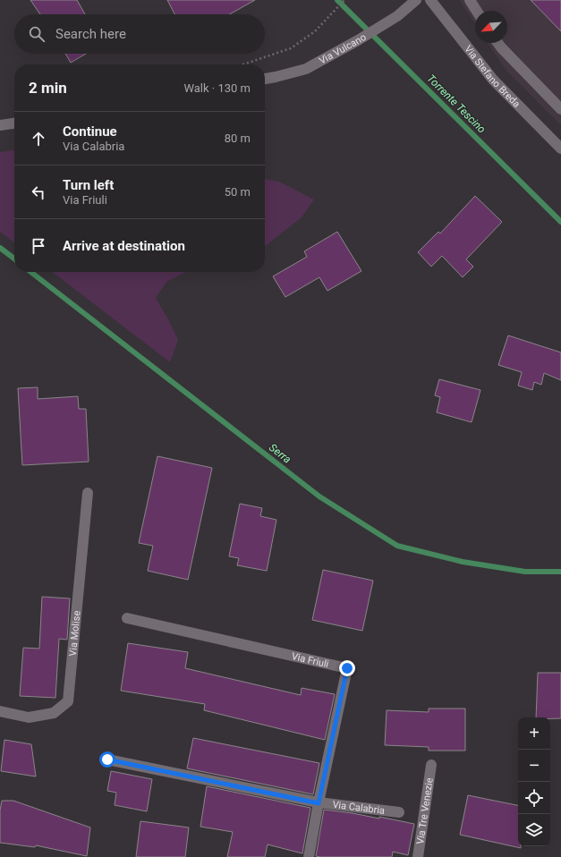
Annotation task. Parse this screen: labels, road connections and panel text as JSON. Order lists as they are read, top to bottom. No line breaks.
{"streets":{"street":["Via Vulcano","Via Stefano Breda","Via Molise","Via Friuli","Via Calabria","Via Tre Venezie"]},"crossings":[["Via Friuli","Via Calabria"]],"water":["Torrente Tescino","Serra"],"north":"bottom left","page":{"search":"Search here","heading":["2 min","Walk · 130 m"],"list":[["Continue","Via Calabria","80 m"],["Turn left","Via Friuli","50 m"],"Arrive at destination"],"map_buttons":["+","−"]}}
